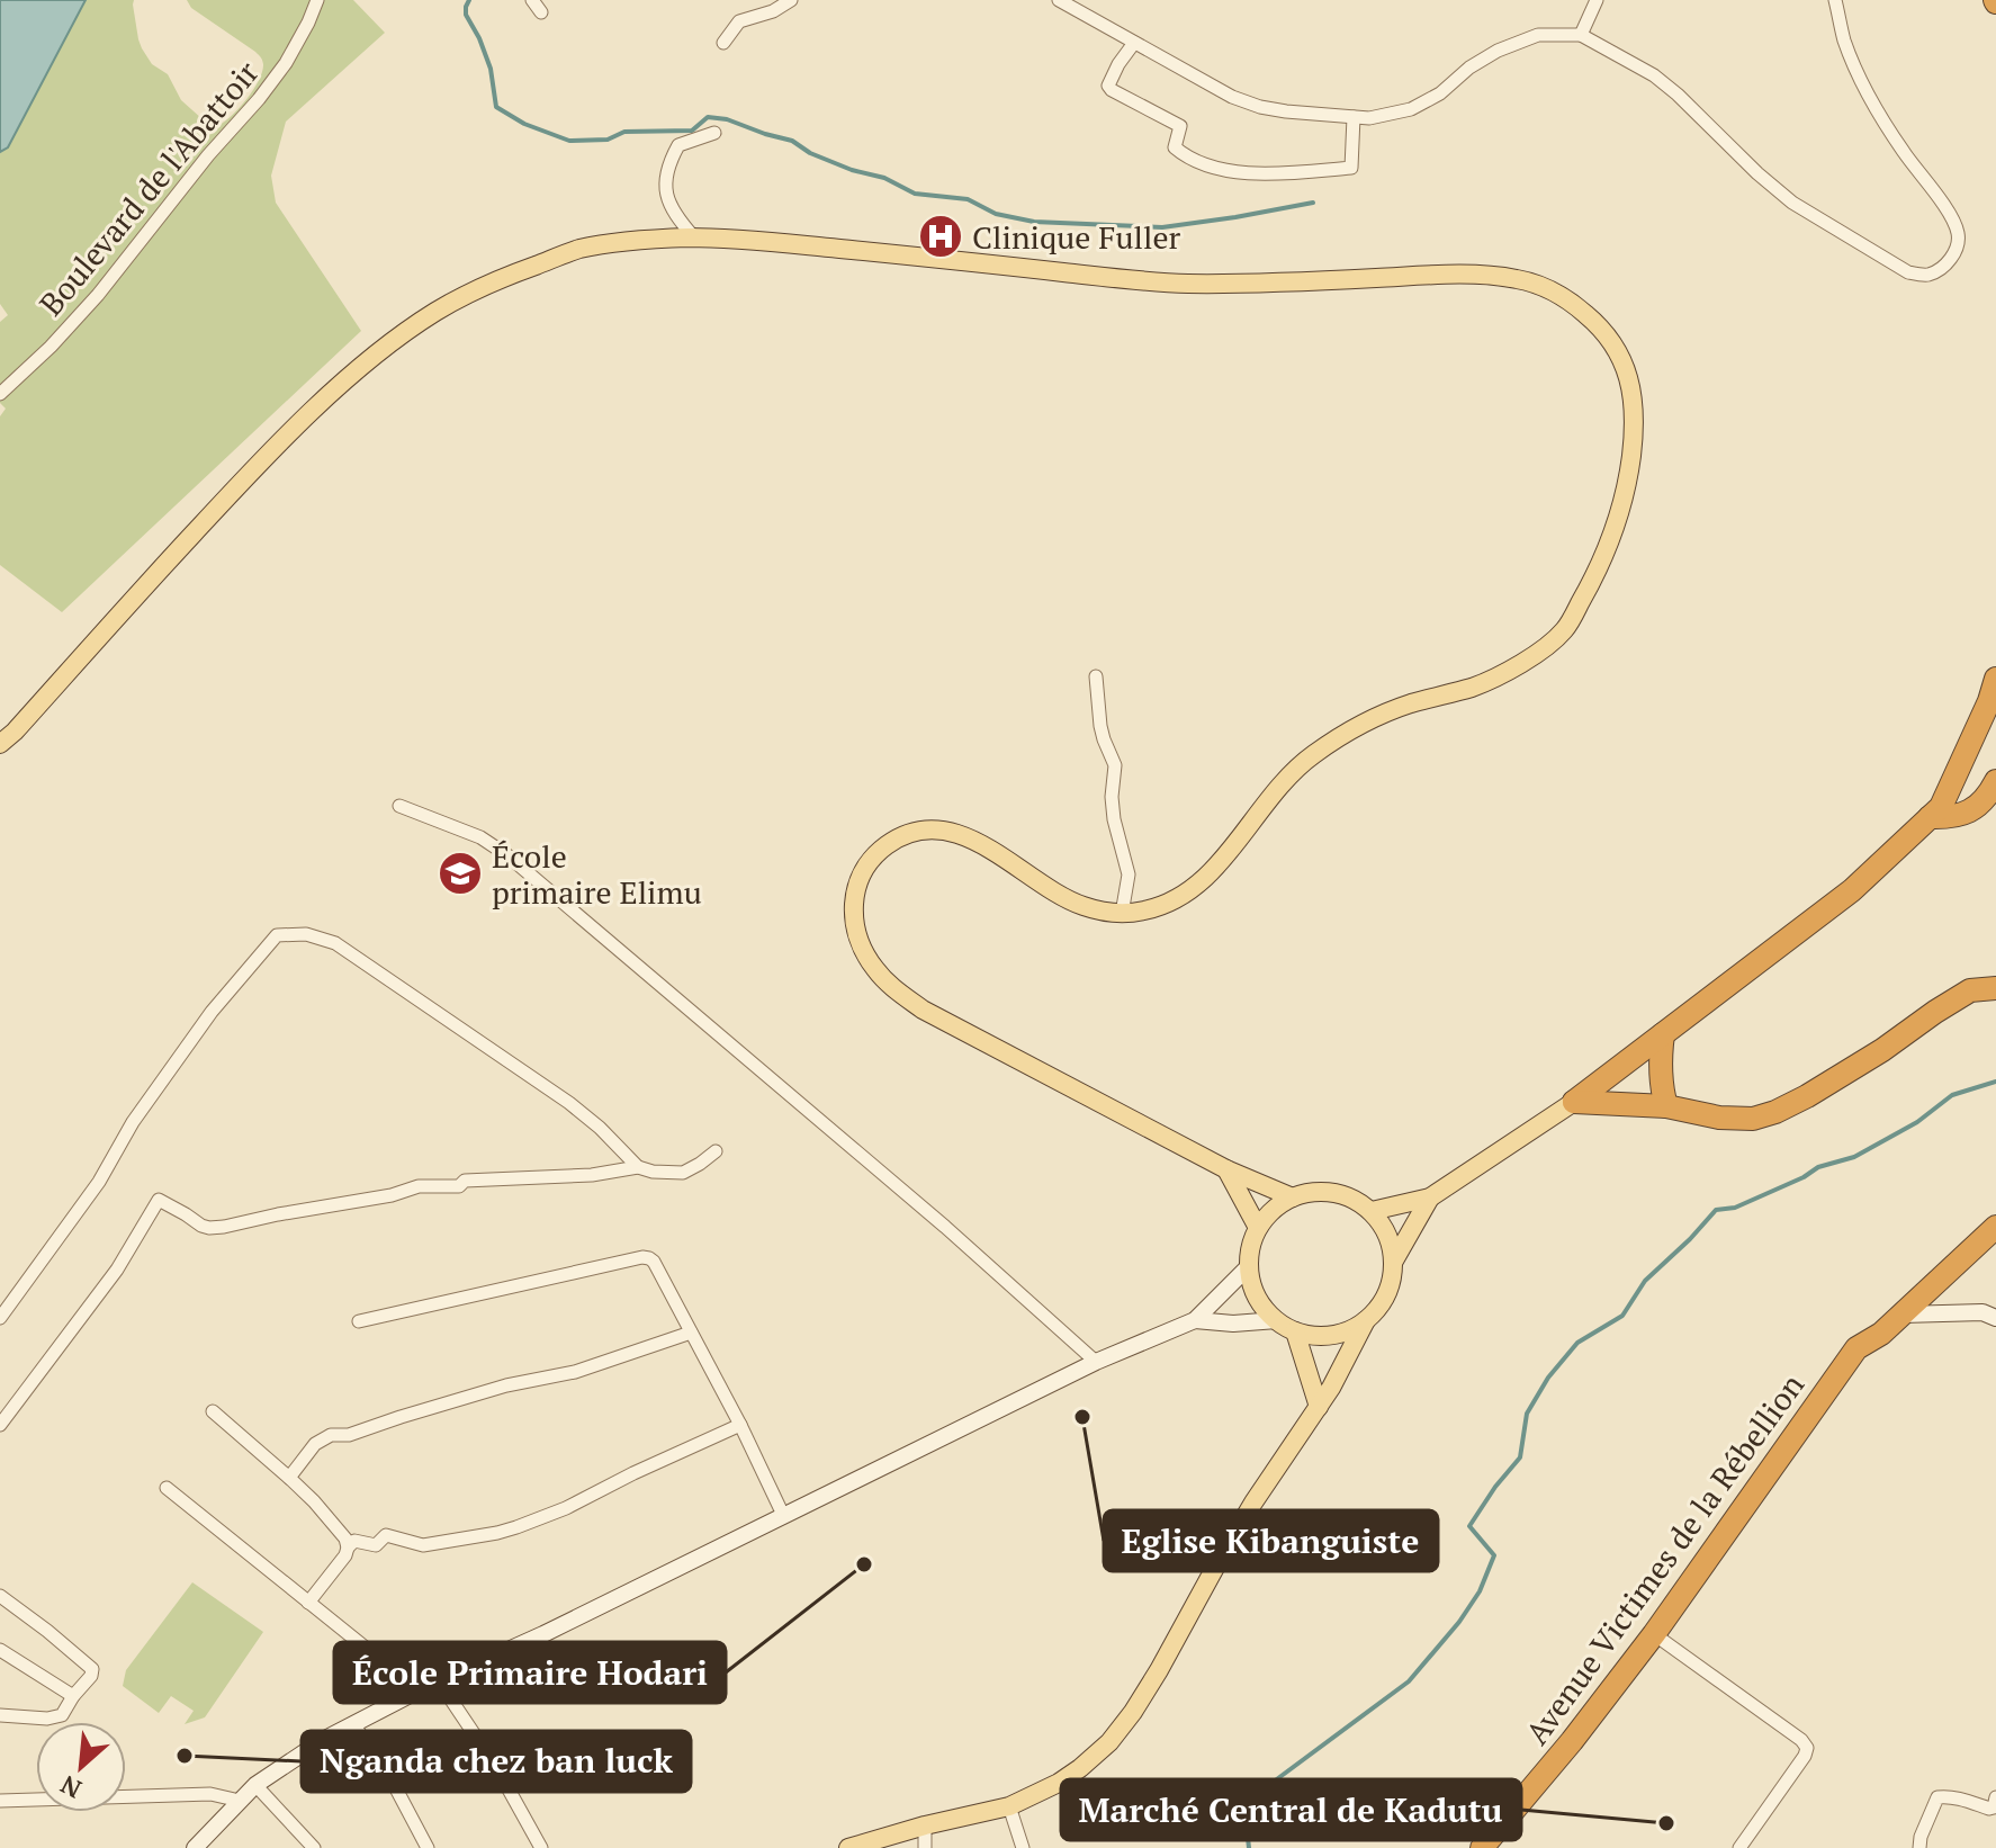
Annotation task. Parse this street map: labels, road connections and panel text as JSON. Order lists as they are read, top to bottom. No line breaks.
{"streets":{"highway":["Avenue Victimes de la Rébellion"],"street":["Boulevard de l'Abattoir"]},"places":{"hospital":["Clinique Fuller"],"school or university":["École primaire Elimu"],"other":["Eglise Kibanguiste","École Primaire Hodari","Nganda chez ban luck","Marché Central de Kadutu"]},"north":"bottom left"}
